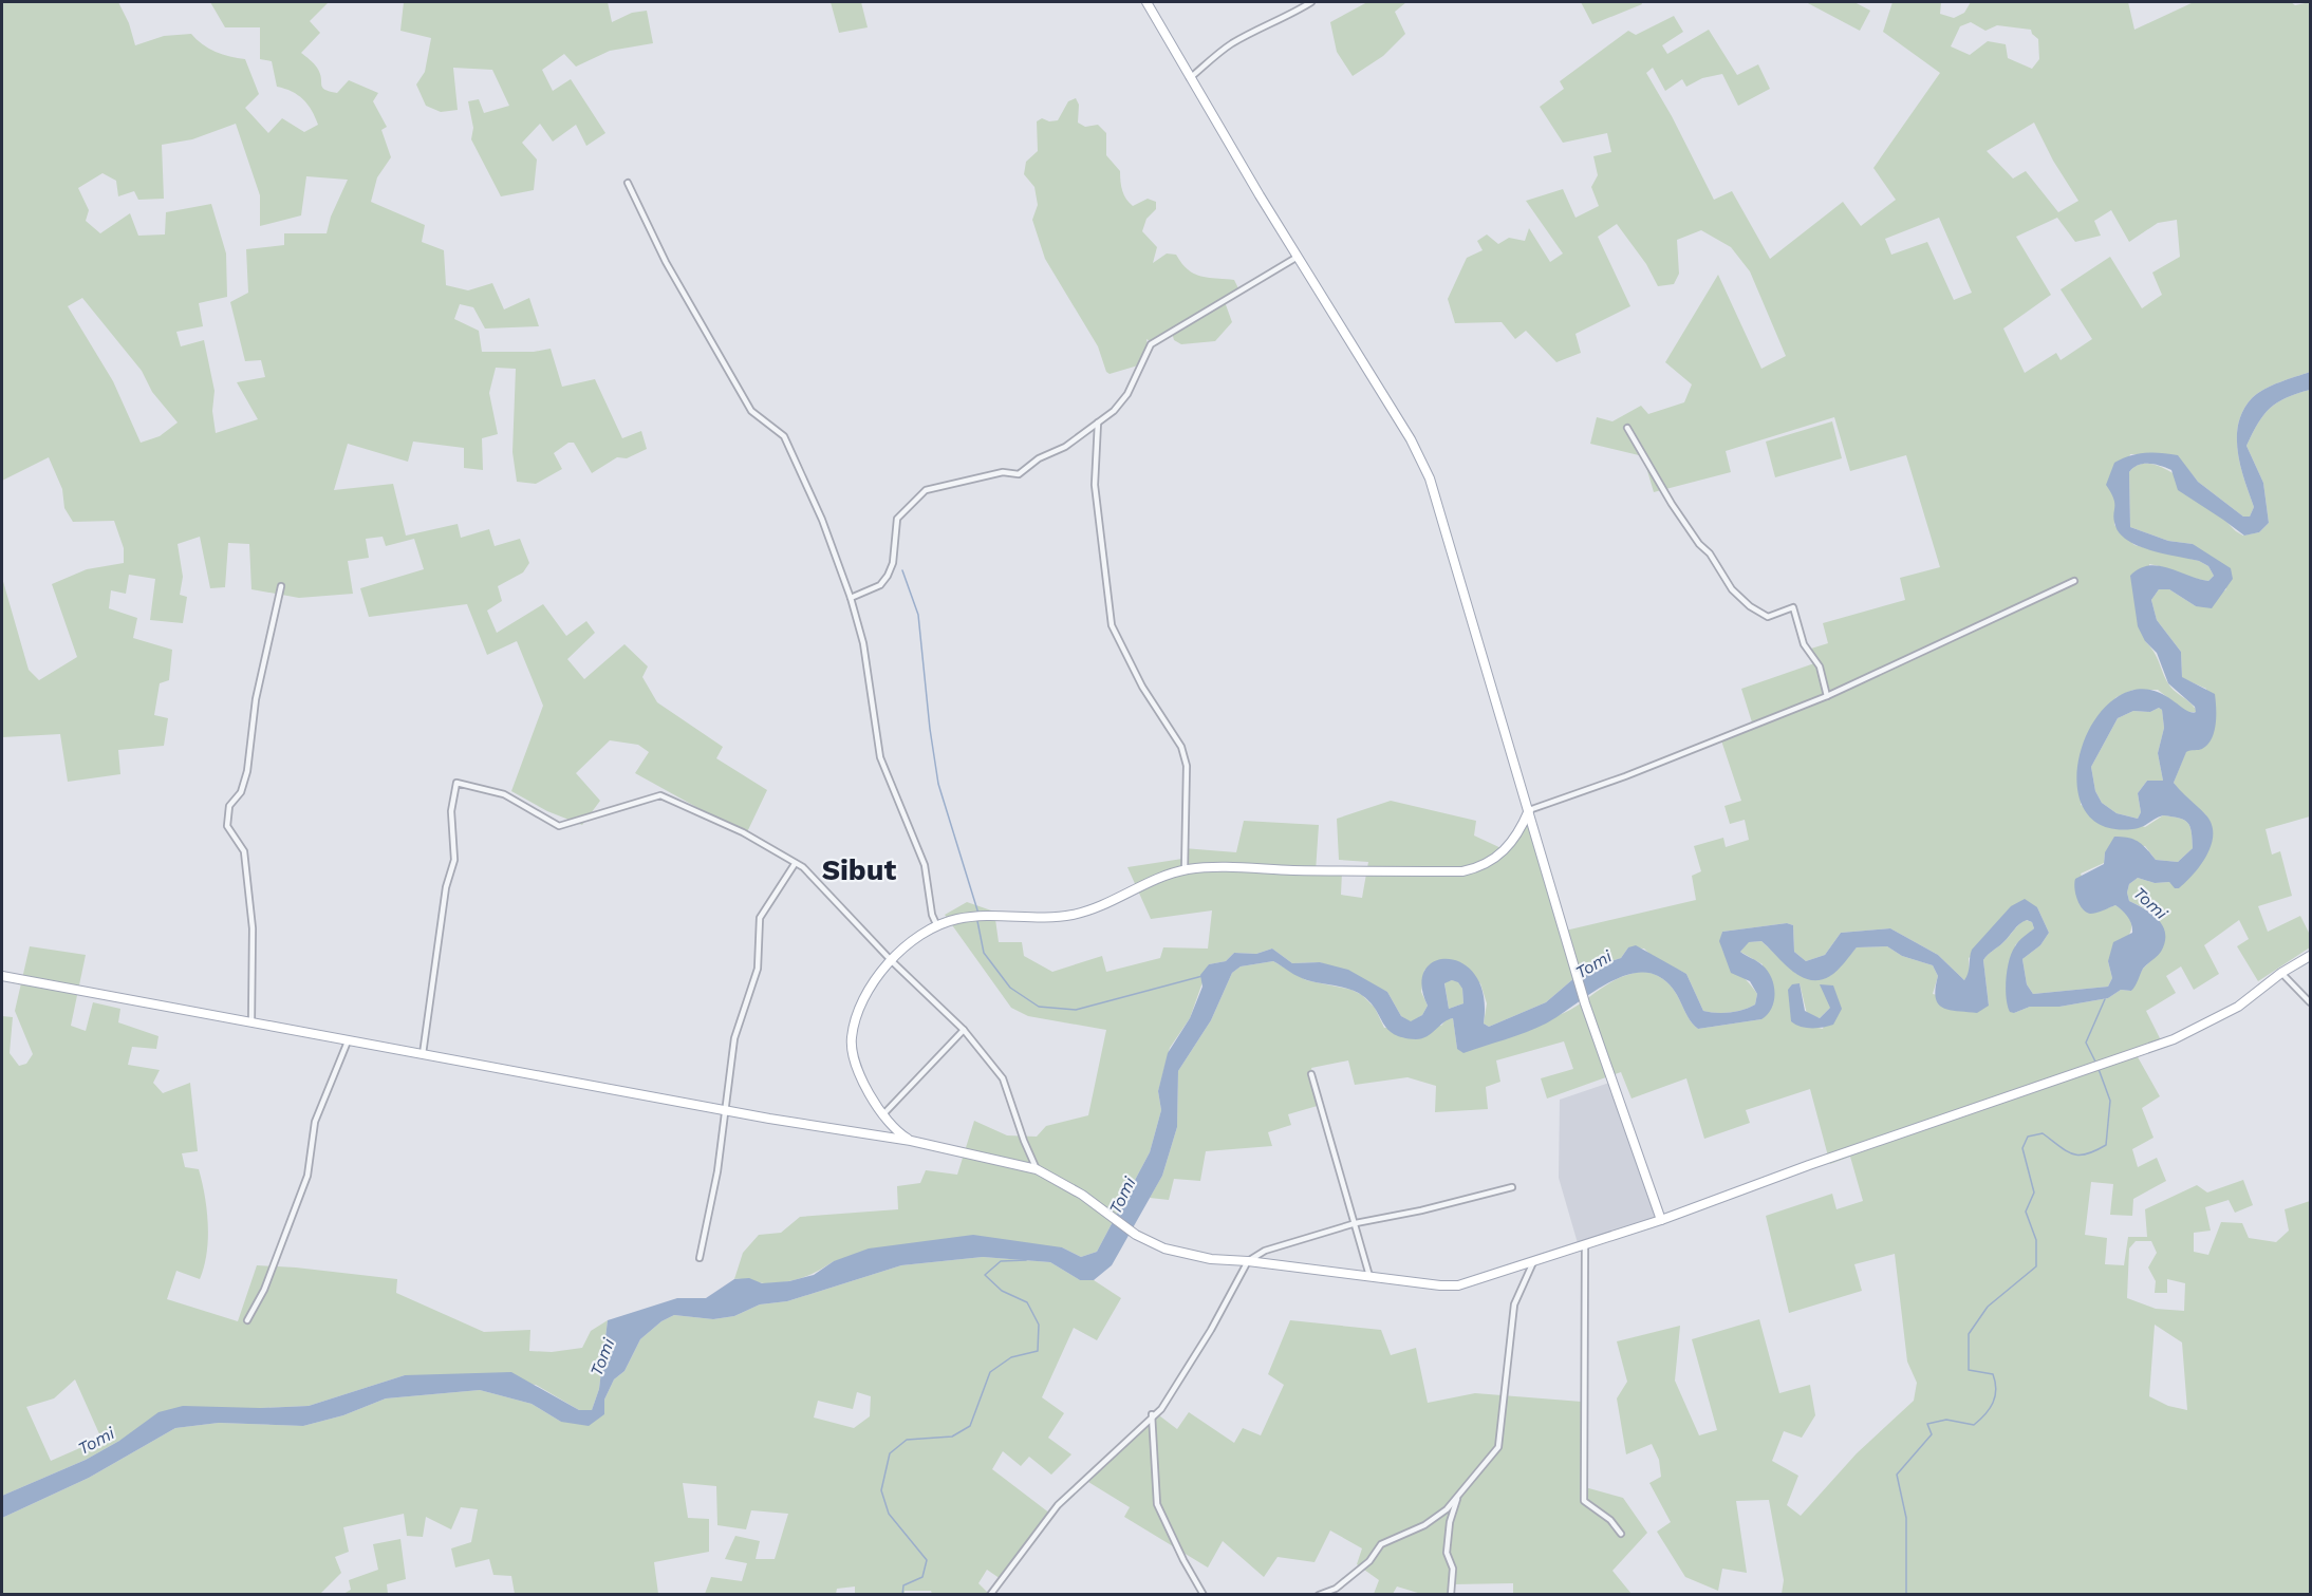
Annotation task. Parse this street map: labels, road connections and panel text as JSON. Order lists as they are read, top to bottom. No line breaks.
{"districts":["Sibut"],"water":["Tomi"]}
